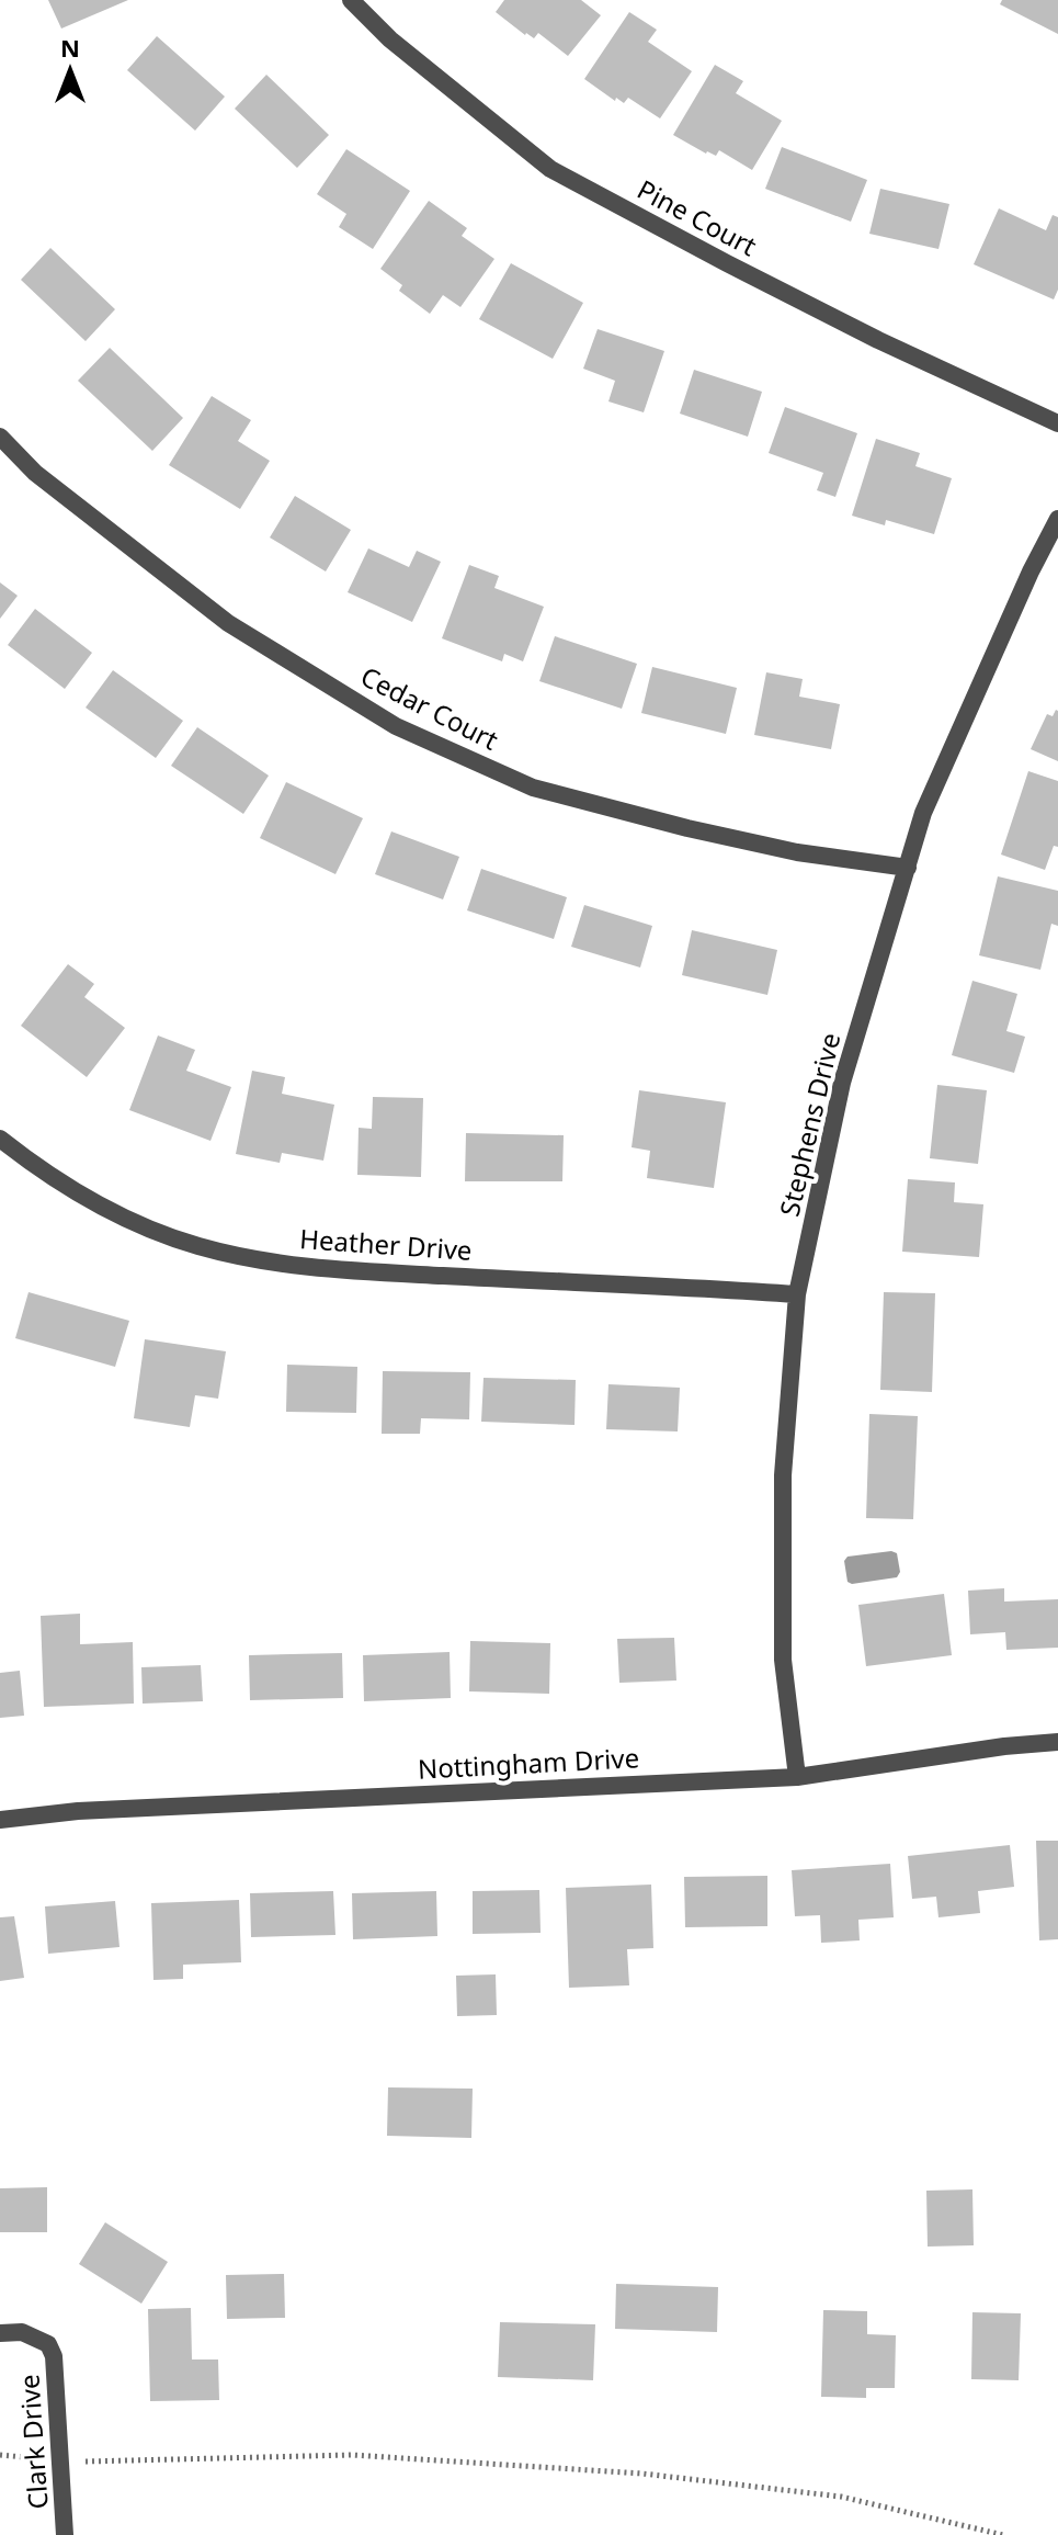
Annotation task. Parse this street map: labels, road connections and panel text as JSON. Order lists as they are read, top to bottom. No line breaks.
{"streets":{"street":["Pine Court","Cedar Court","Stephens Drive","Heather Drive","Nottingham Drive","Clark Drive"]},"crossings":[["Cedar Court","Stephens Drive"],["Stephens Drive","Heather Drive"],["Stephens Drive","Nottingham Drive"]],"north":"top"}
